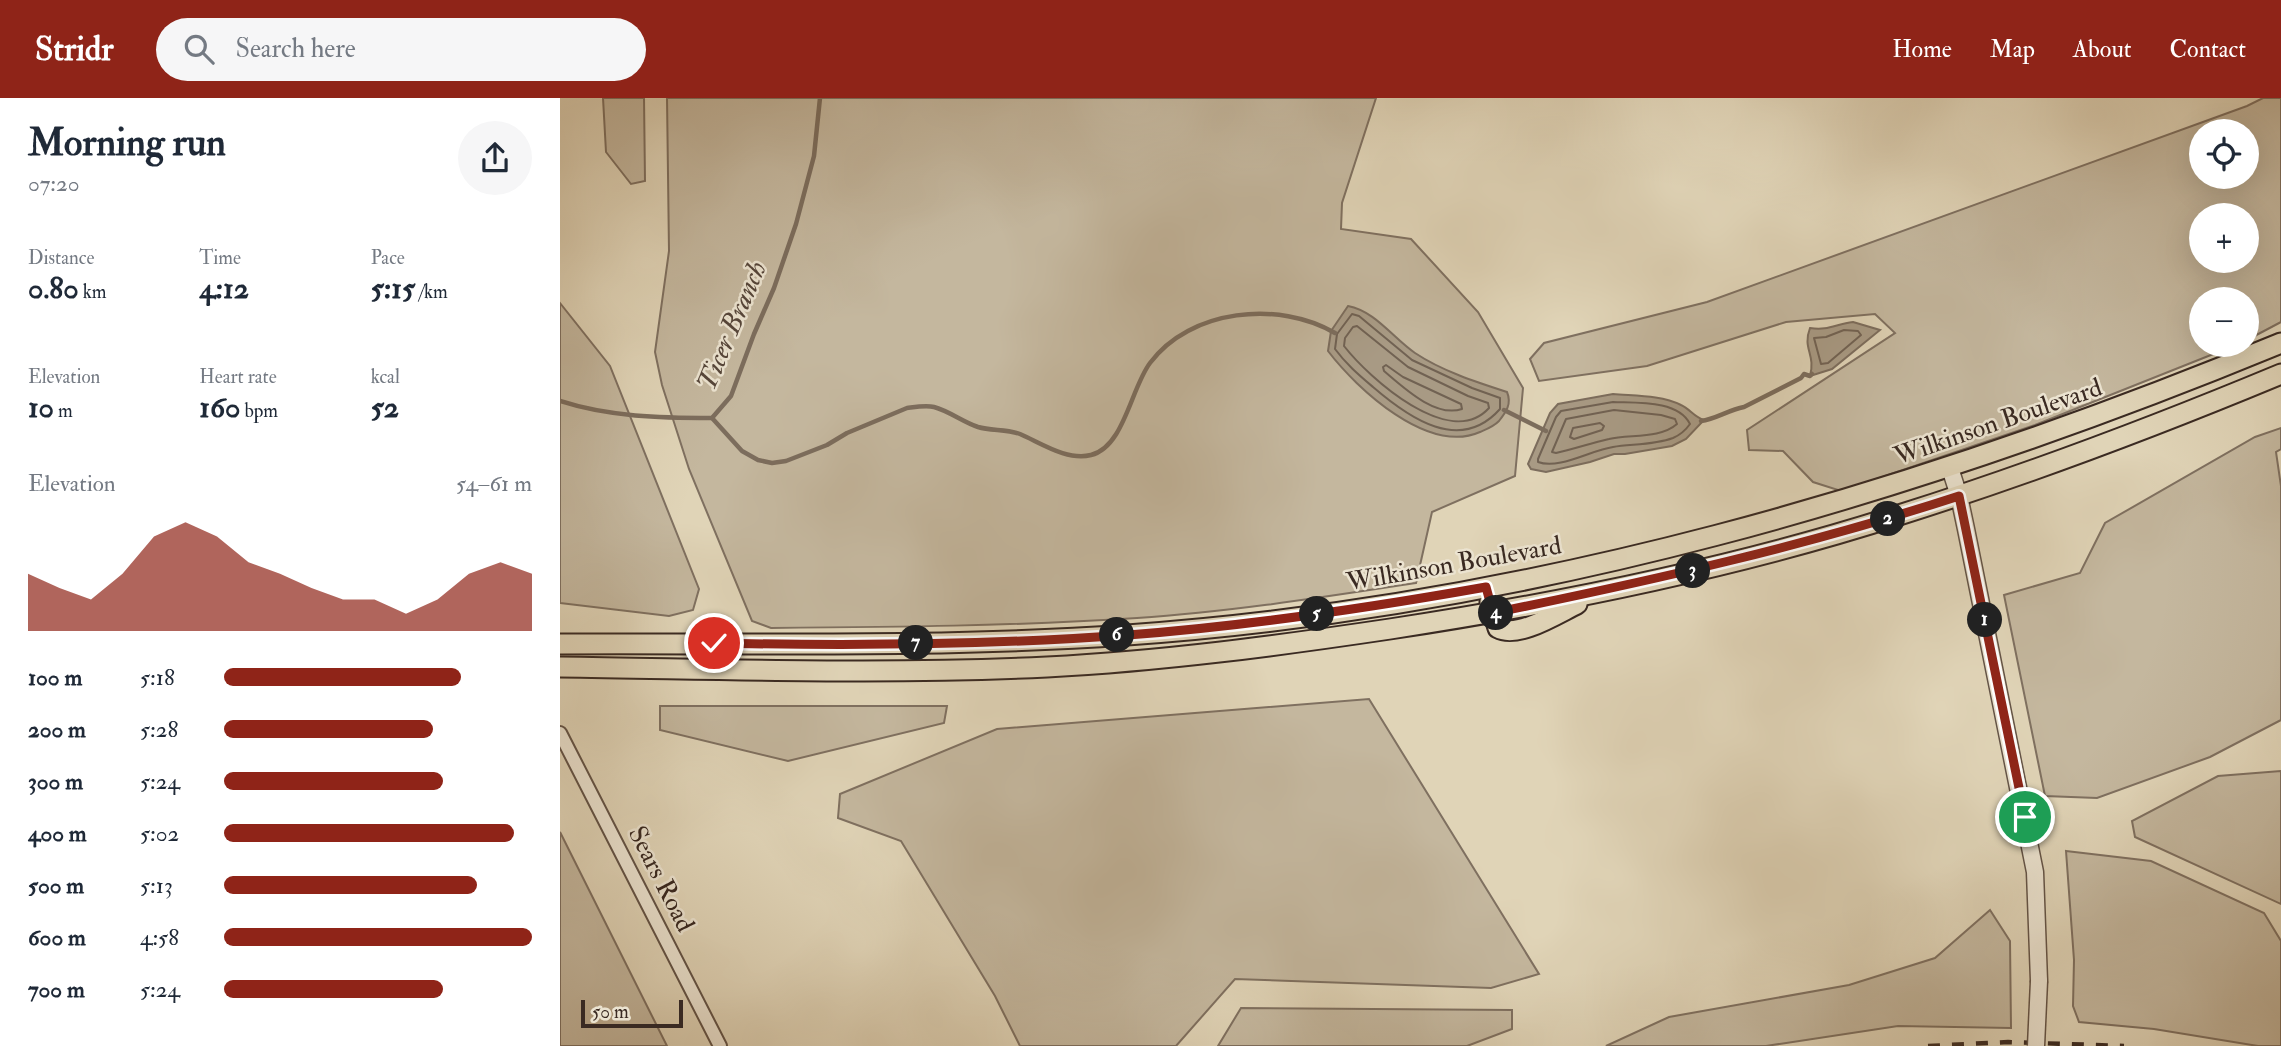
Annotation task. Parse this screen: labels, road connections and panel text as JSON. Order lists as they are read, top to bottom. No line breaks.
{"streets":{"main road":["Wilkinson Boulevard"],"street":["Sears Road"]},"water":["Ticer Branch"],"scale_bar":"50 m","page":{"header":"Stridr","search":"Search here","nav":["Home","Map","About","Contact"],"heading":["Morning run","07:20"],"map_buttons":["+","−"],"stats":[["Distance","0.80 km"],["Time","4:12"],["Pace","5:15 /km"],["Elevation","10 m"],["Heart rate","160 bpm"],["kcal","52"]],"chart":["Elevation","54–61 m"],"pins":["2","3","4","5","1","6","7"],"list":[{"name":"100 m","note":"5:18"},{"name":"200 m","note":"5:28"},{"name":"300 m","note":"5:24"},{"name":"400 m","note":"5:02"},{"name":"500 m","note":"5:13"},{"name":"600 m","note":"4:58"},{"name":"700 m","note":"5:24"}],"scale":"50 m"}}
